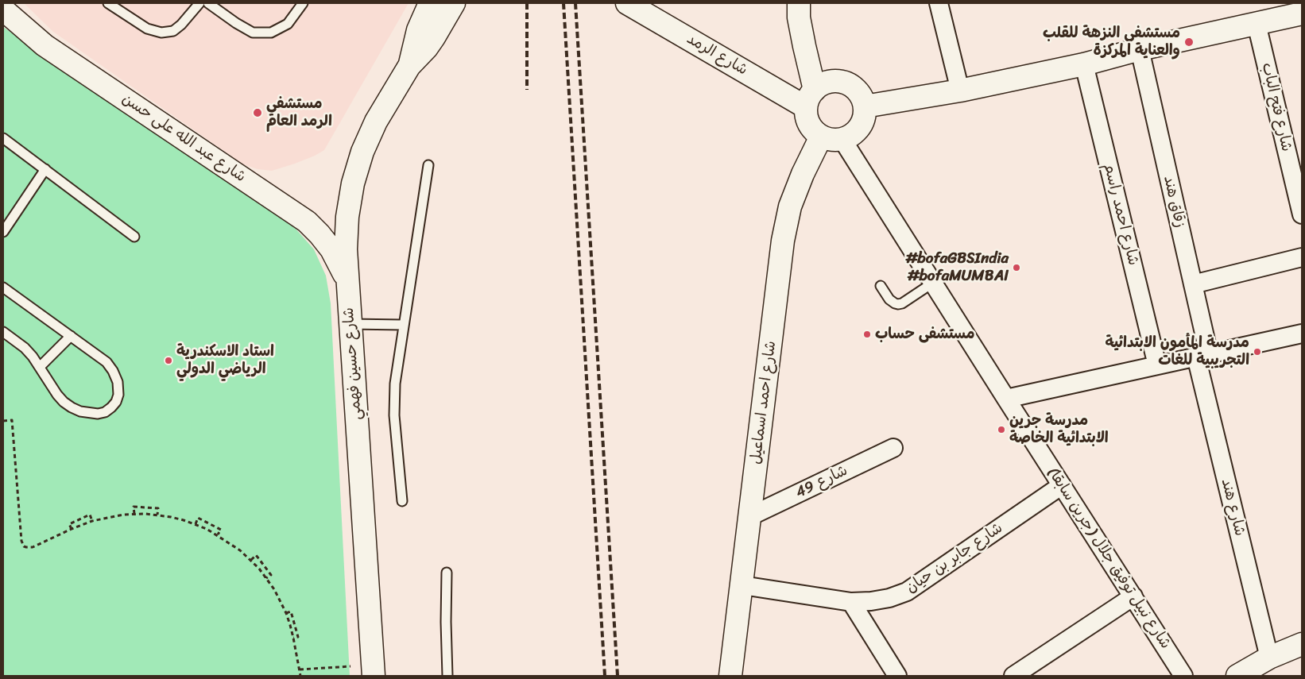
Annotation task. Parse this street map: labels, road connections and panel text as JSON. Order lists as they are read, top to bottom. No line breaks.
{"streets":{"main road":["شارع الرمد","شارع عبد الله على حسن","شارع حسين فهمي","شارع احمد اسماعيل"],"street":["شارع فتح الباب","زقاق هند","شارع احمد راسم","شارع 49","شارع هند","شارع جابر بن حيان","شارع نبيل توفيق جلال (جرين سابقا)"]},"crossings":[["شارع الرمد","شارع احمد اسماعيل"],["شارع الرمد","شارع نبيل توفيق جلال (جرين سابقا)"],["شارع عبد الله على حسن","شارع حسين فهمي"],["زقاق هند","شارع هند"],["شارع احمد اسماعيل","شارع 49"],["شارع احمد اسماعيل","شارع جابر بن حيان"],["شارع احمد اسماعيل","شارع نبيل توفيق جلال (جرين سابقا)"],["شارع جابر بن حيان","شارع نبيل توفيق جلال (جرين سابقا)"]],"places":["مستشفى النزهة للقلب والعناية المركزة","مستشفي الرمد العام","#bofaGBSIndia #bofaMUMBAI","مستشفى حساب","مدرسة المأمون الابتدائية التجريبية للغات","استاد الاسكندرية الرياضي الدولي","مدرسة جرين الابتدائية الخاصة"]}
